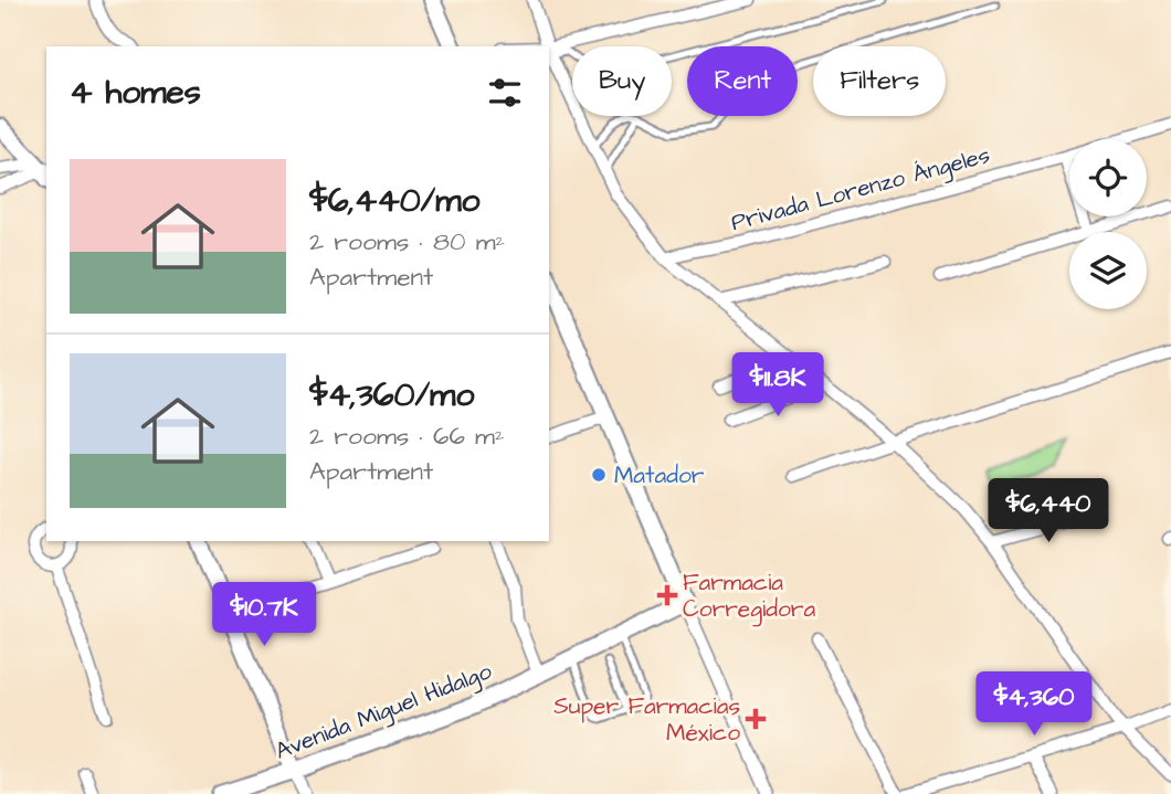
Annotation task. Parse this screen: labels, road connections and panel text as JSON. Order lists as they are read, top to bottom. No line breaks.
{"streets":{"street":["Privada Lorenzo Ángeles","Avenida Miguel Hidalgo"]},"places":{"other":["Matador"],"health":["Farmacia Corregidora","Super Farmacias México"]},"page":{"chip":["Buy","Rent","Filters"],"heading":"4 homes","list":[{"name":"$6,440/mo","note":"2 rooms · 80 m² · Apartment"},{"name":"$4,360/mo","note":"2 rooms · 66 m² · Apartment"}],"price":["$11.8K","$6,440","$10.7K","$4,360"]}}
